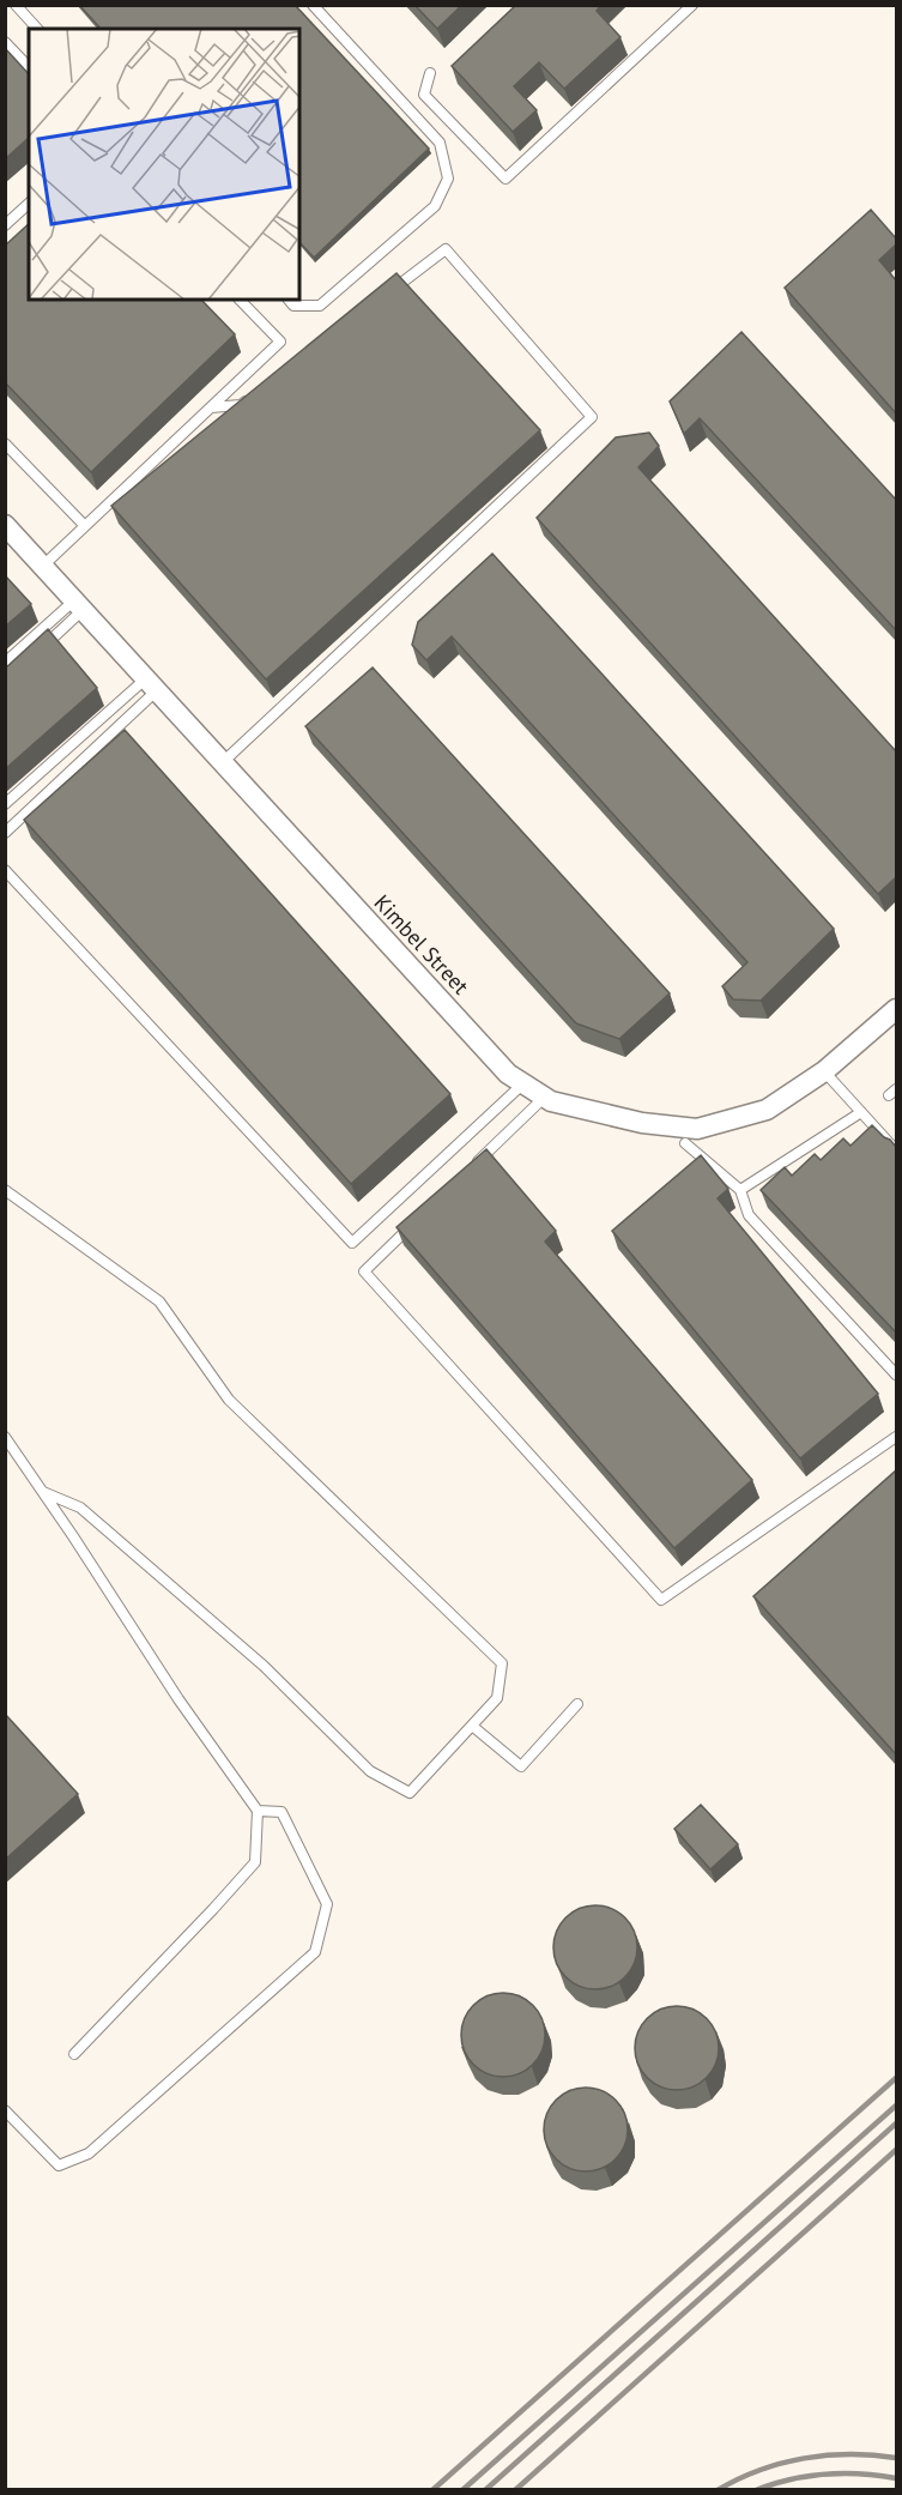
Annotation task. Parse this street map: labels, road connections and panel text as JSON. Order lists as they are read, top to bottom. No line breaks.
{"streets":{"street":["Kimbel Street"]}}
